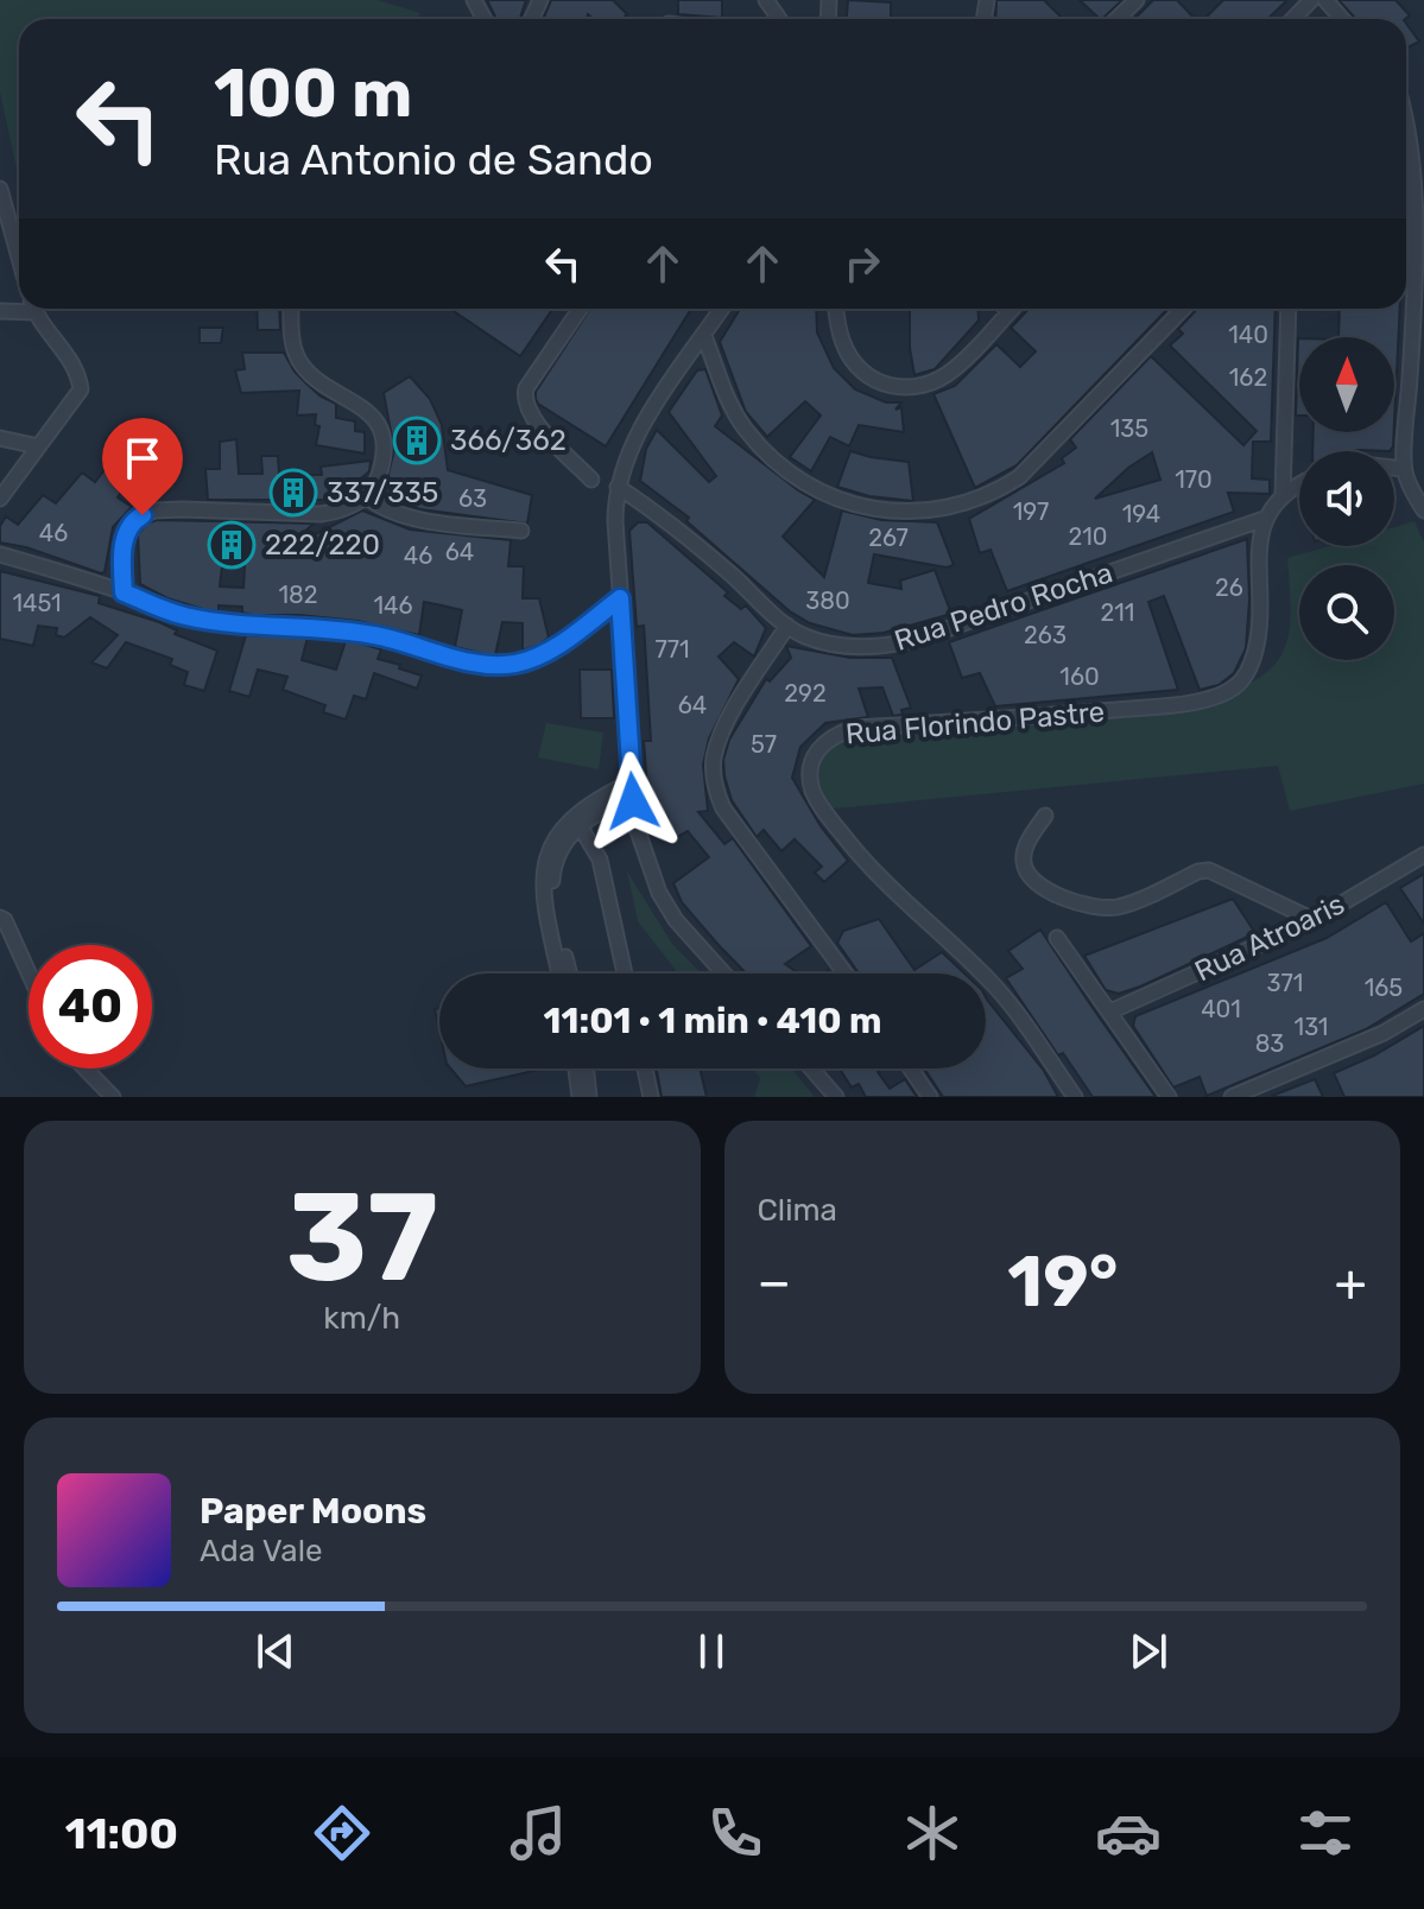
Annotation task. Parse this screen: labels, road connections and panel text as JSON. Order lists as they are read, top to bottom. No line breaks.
{"streets":{"street":["Rua Pedro Rocha","Rua Florindo Pastre","Rua Atroaris"]},"crossings":[["Rua Pedro Rocha","Rua Florindo Pastre"]],"places":{"building":["366/362","337/335","222/220"]},"house_numbers":["140","162","135","170","63","197","194","46","210","267","64","46","26","182","380","1451","146","211","263","771","160","292","64","57","371","165","401","131","83"],"north":"top","page":{"turn":["100 m","Rua Antonio de Sando"],"limit":"40","trip":"11:01 · 1 min · 410 m","tile":[["37","km/h"],"Clima"],"heat":["−","19°","+"],"song":["Paper Moons","Ada Vale"],"tabs":"11:00"}}
